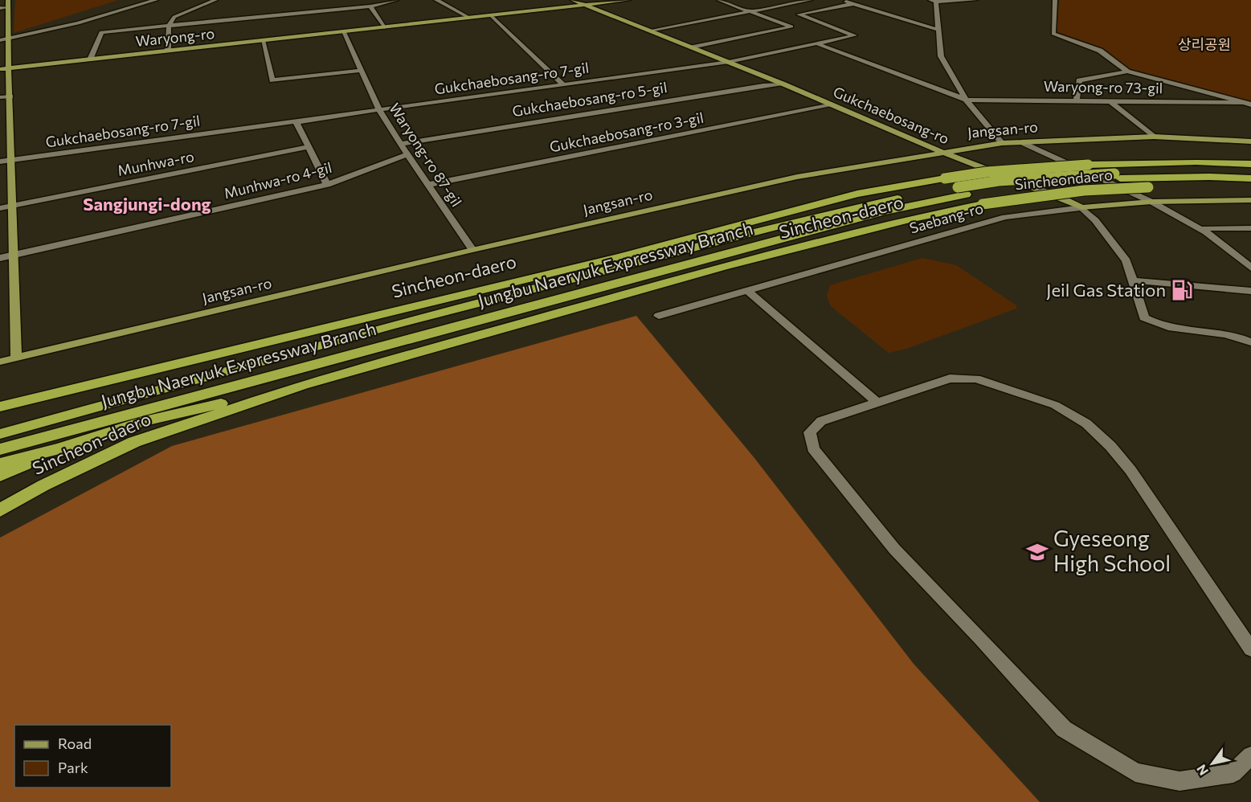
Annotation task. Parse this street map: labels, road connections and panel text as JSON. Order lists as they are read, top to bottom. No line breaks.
{"streets":{"highway":["Sincheondaero","Sincheon-daero","Jungbu Naeryuk Expressway Branch"],"main road":["Waryong-ro","Gukchaebosang-ro","Jangsan-ro","Saebang-ro"],"street":["Gukchaebosang-ro 7-gil","Waryong-ro 73-gil","Gukchaebosang-ro 5-gil","Gukchaebosang-ro 3-gil","Waryong-ro 87-gil","Munhwa-ro","Munhwa-ro 4-gil"]},"crossings":[["Waryong-ro","Gukchaebosang-ro"],["Waryong-ro","Waryong-ro 87-gil"],["Gukchaebosang-ro 7-gil","Gukchaebosang-ro"],["Gukchaebosang-ro 7-gil","Waryong-ro 87-gil"],["Gukchaebosang-ro 5-gil","Gukchaebosang-ro"],["Gukchaebosang-ro 5-gil","Waryong-ro 87-gil"],["Gukchaebosang-ro","Jangsan-ro"],["Gukchaebosang-ro","Gukchaebosang-ro 3-gil"],["Gukchaebosang-ro","Saebang-ro"],["Jangsan-ro","Waryong-ro 87-gil"],["Gukchaebosang-ro 3-gil","Waryong-ro 87-gil"],["Waryong-ro 87-gil","Munhwa-ro 4-gil"],["Sincheondaero","Sincheon-daero"]],"districts":["Sangjungi-dong"],"parks":["상리공원"],"places":{"fuel station":["Jeil Gas Station"],"school or university":["Gyeseong High School"]},"legend":["Road","Park"],"north":"bottom left"}
